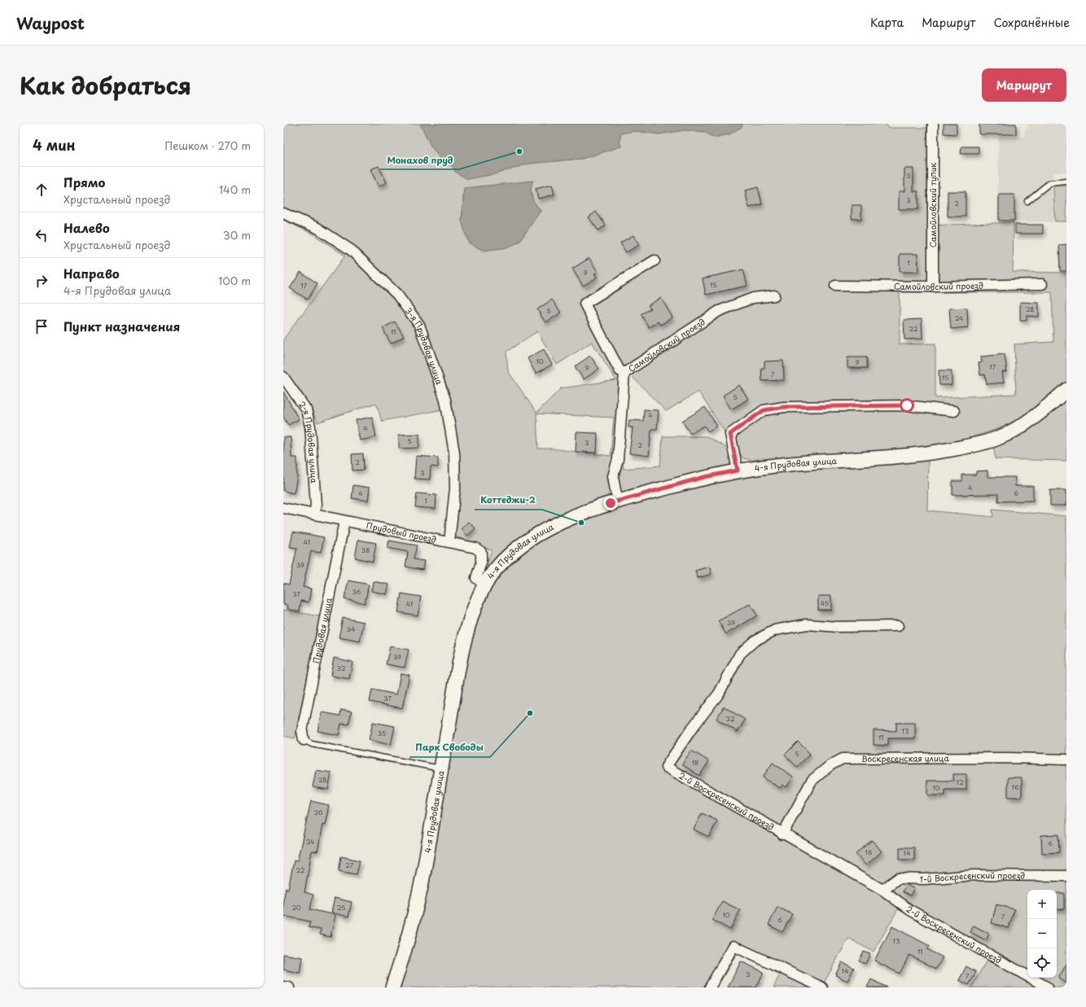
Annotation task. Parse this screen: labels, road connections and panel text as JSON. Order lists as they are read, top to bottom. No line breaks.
{"streets":{"main road":["4-я Прудовая улица"],"street":["Самойловский тупик","Самойловский проезд","3-я Прудовая улица","2-я Прудовая улица","Прудовый проезд","Прудовая улица","Воскресенская улица","2-й Воскресенский проезд","1-й Воскресенский проезд"]},"crossings":[["Самойловский тупик","Самойловский проезд"],["Самойловский проезд","4-я Прудовая улица"],["3-я Прудовая улица","Прудовый проезд"],["2-я Прудовая улица","Прудовый проезд"],["4-я Прудовая улица","Прудовый проезд"],["Прудовый проезд","Прудовая улица"],["Воскресенская улица","2-й Воскресенский проезд"],["2-й Воскресенский проезд","1-й Воскресенский проезд"]],"places":["Монахов пруд","Коттеджи-2","Парк Свободы"],"house_numbers":["3","3","2","1","9","15","17","28","5","24","22","11","10","9","17","9","7","15","5","4","4","5","3","2","2","3","4","4","6","1","41","38","39","36","37","45","41","39","34","39","32","37","22","13","35","11","5","18","28","12","16","10","26","24","6","16","14","27","22","20","25","10","7","6","13","11","14","3","7"],"page":{"header":"Waypost","nav":["Карта","Маршрут","Сохранённые"],"title":"Как добраться","buttons":"Маршрут","heading":["4 мин","Пешком · 270 m"],"list":[["Прямо","Хрустальный проезд","140 m"],["Налево","Хрустальный проезд","30 m"],["Направо","4-я Прудовая улица","100 m"],"Пункт назначения"],"map_buttons":["+","−"]}}
